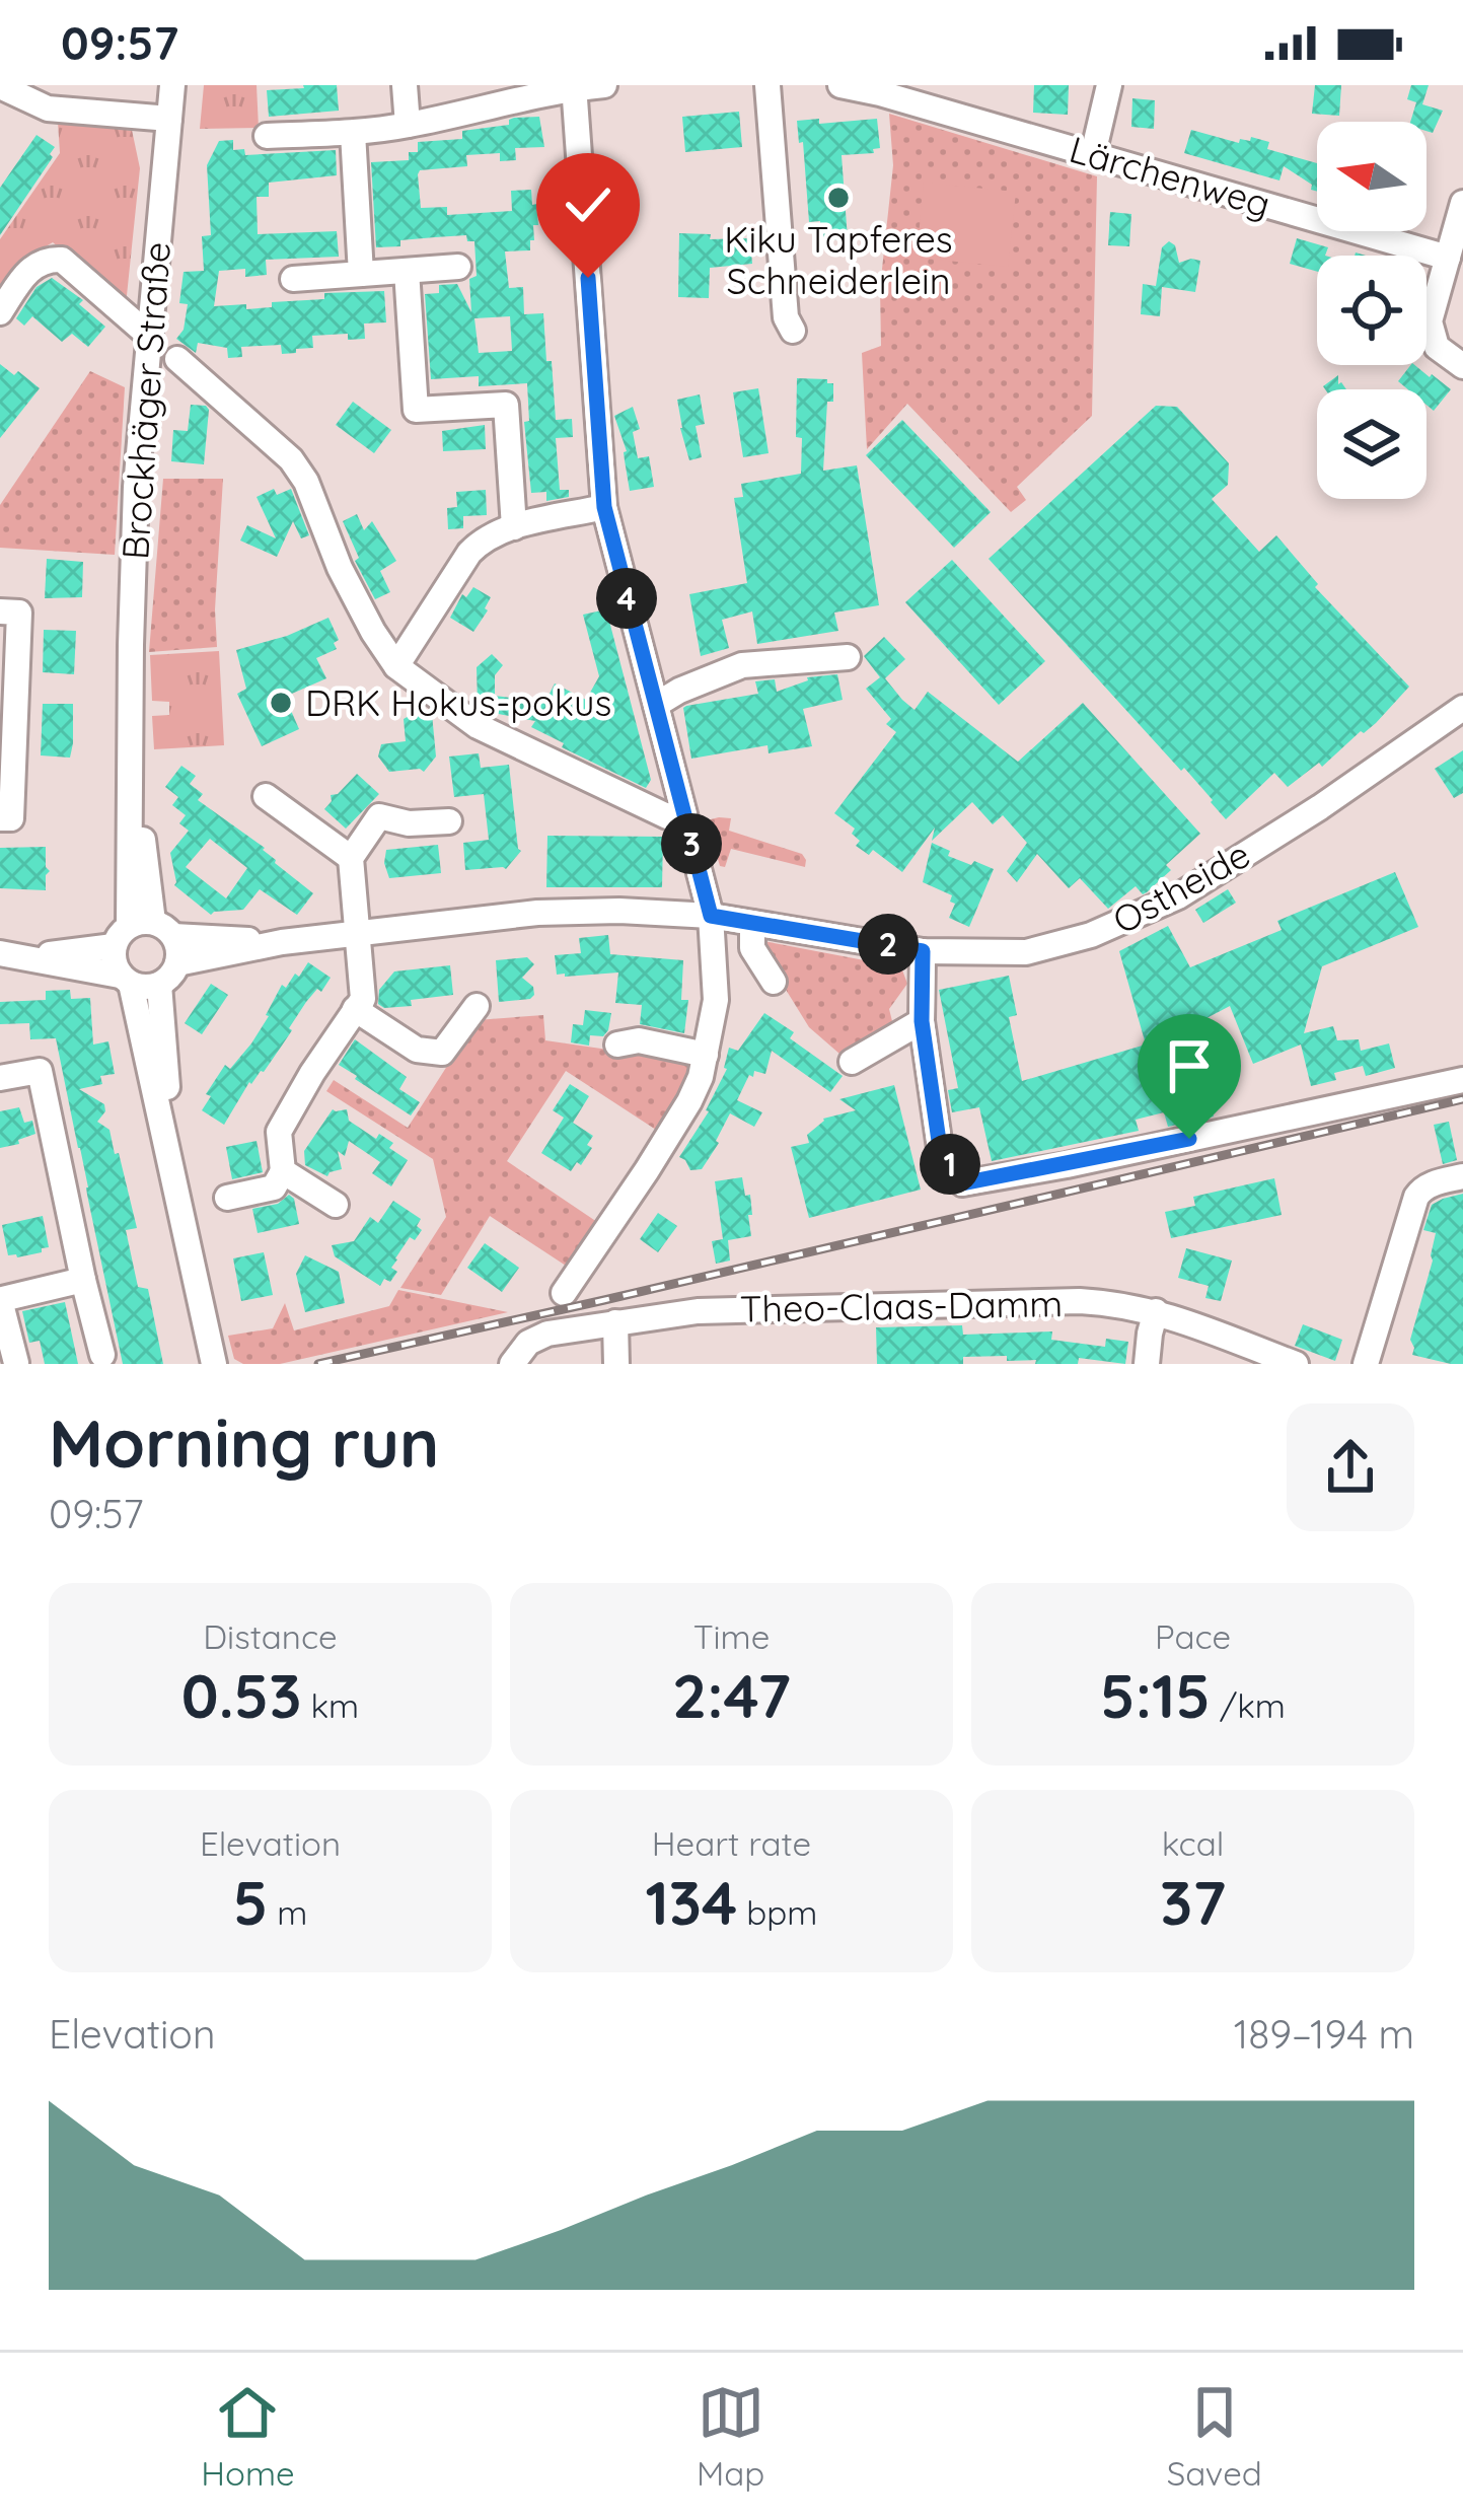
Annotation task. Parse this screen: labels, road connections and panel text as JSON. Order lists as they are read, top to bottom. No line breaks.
{"streets":{"street":["Lärchenweg","Brockhäger Straße","Ostheide","Theo-Claas-Damm"]},"crossings":[["Brockhäger Straße","Ostheide"]],"places":["Kiku Tapferes Schneiderlein","DRK Hokus-pokus"],"north":"left","page":{"status":"09:57","pins":["4","3","2","1"],"heading":["Morning run","09:57"],"stats":[["Distance","0.53 km"],["Time","2:47"],["Pace","5:15 /km"],["Elevation","5 m"],["Heart rate","134 bpm"],["kcal","37"]],"chart":["Elevation","189–194 m"],"tabs":["Home","Map","Saved"]}}
